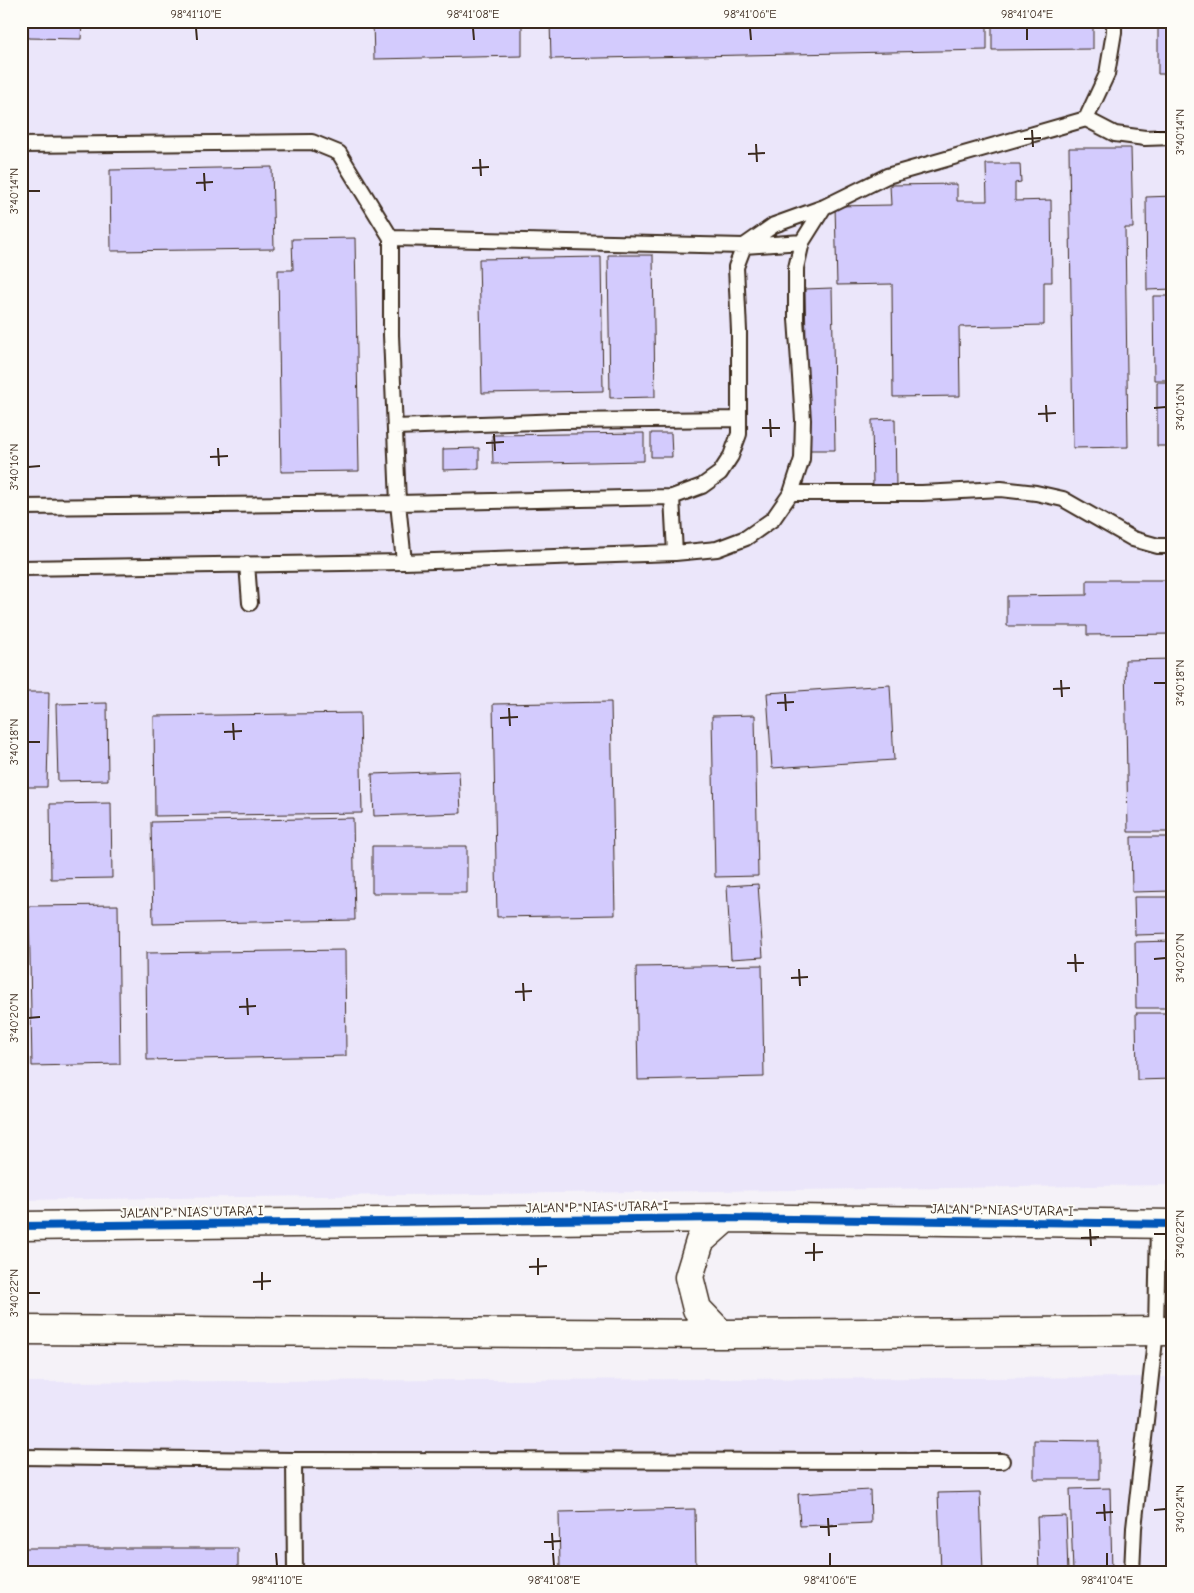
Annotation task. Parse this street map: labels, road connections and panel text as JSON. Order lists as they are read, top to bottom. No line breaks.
{"streets":{"street":["JALAN P. NIAS UTARA I"]},"coordinates":["98°41'10\"E","98°41'08\"E","98°41'06\"E","98°41'04\"E","3°40'14\"N","3°40'16\"N","3°40'18\"N","3°40'20\"N","3°40'22\"N","3°40'24\"N"]}
